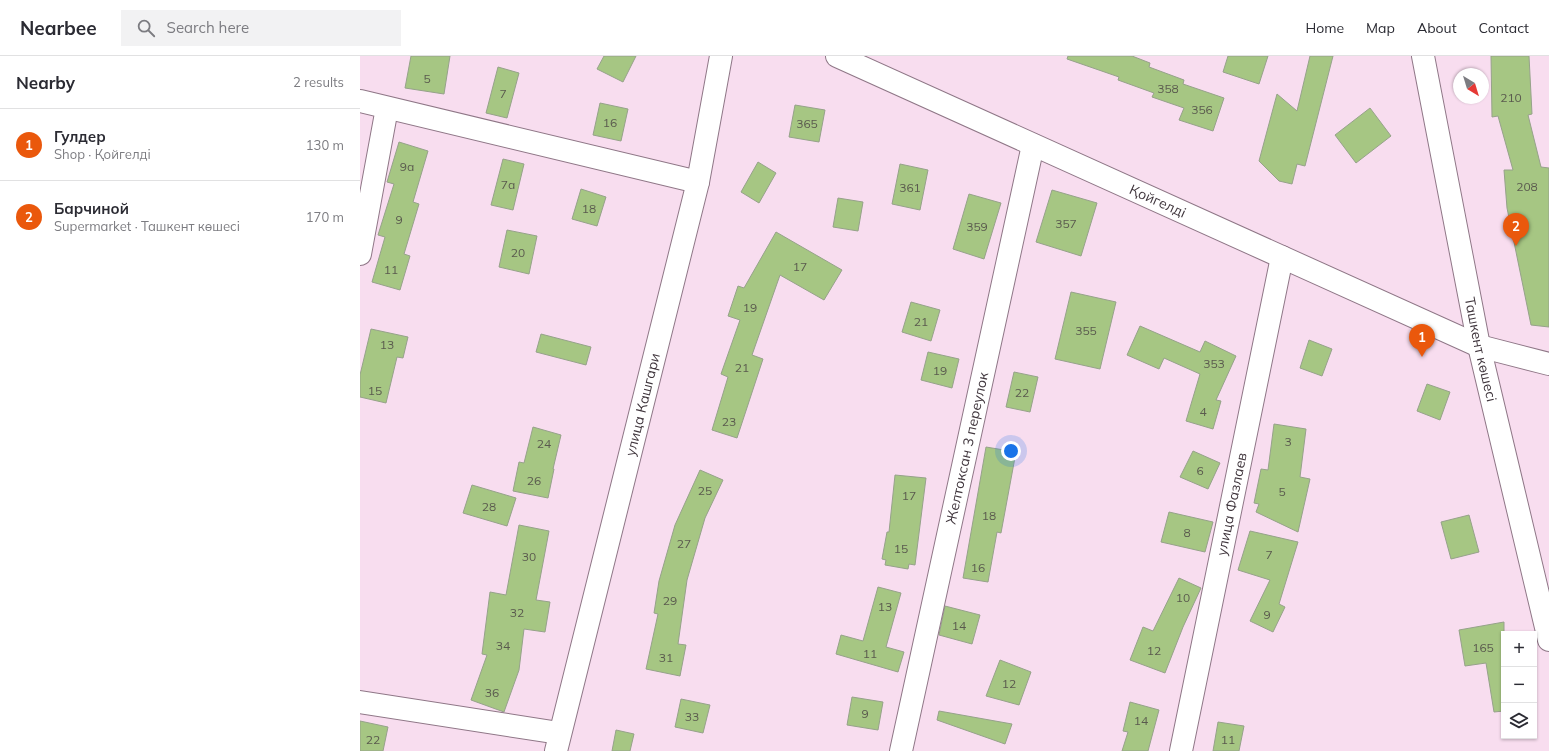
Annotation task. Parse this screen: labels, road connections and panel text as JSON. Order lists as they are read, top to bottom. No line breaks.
{"streets":{"street":["Қойгелді","Ташкент көшесі","улица Кашгари","Желтоксан 3 переулок","улица Фазлаев"]},"crossings":[["Қойгелді","Ташкент көшесі"],["Қойгелді","Желтоксан 3 переулок"],["Қойгелді","улица Фазлаев"]],"house_numbers":["5","358","7","210","356","16","365","9а","7а","208","361","18","9","357","359","20","17","11","19","21","355","13","353","21","19","15","22","4","23","3","24","6","26","25","5","17","28","18","8","27","15","7","30","16","10","29","13","32","9","14","34","165","12","11","31","12","36","9","33","14","22","11"],"north":"bottom right","page":{"header":"Nearbee","search":"Search here","nav":["Home","Map","About","Contact"],"heading":["Nearby","2 results"],"list":[{"mark":"1","name":"Гулдер","note":"Shop · Қойгелді","value":"130 m"},{"mark":"2","name":"Барчиной","note":"Supermarket · Ташкент көшесі","value":"170 m"}],"pins":["2","1"],"map_buttons":["+","−"]}}
